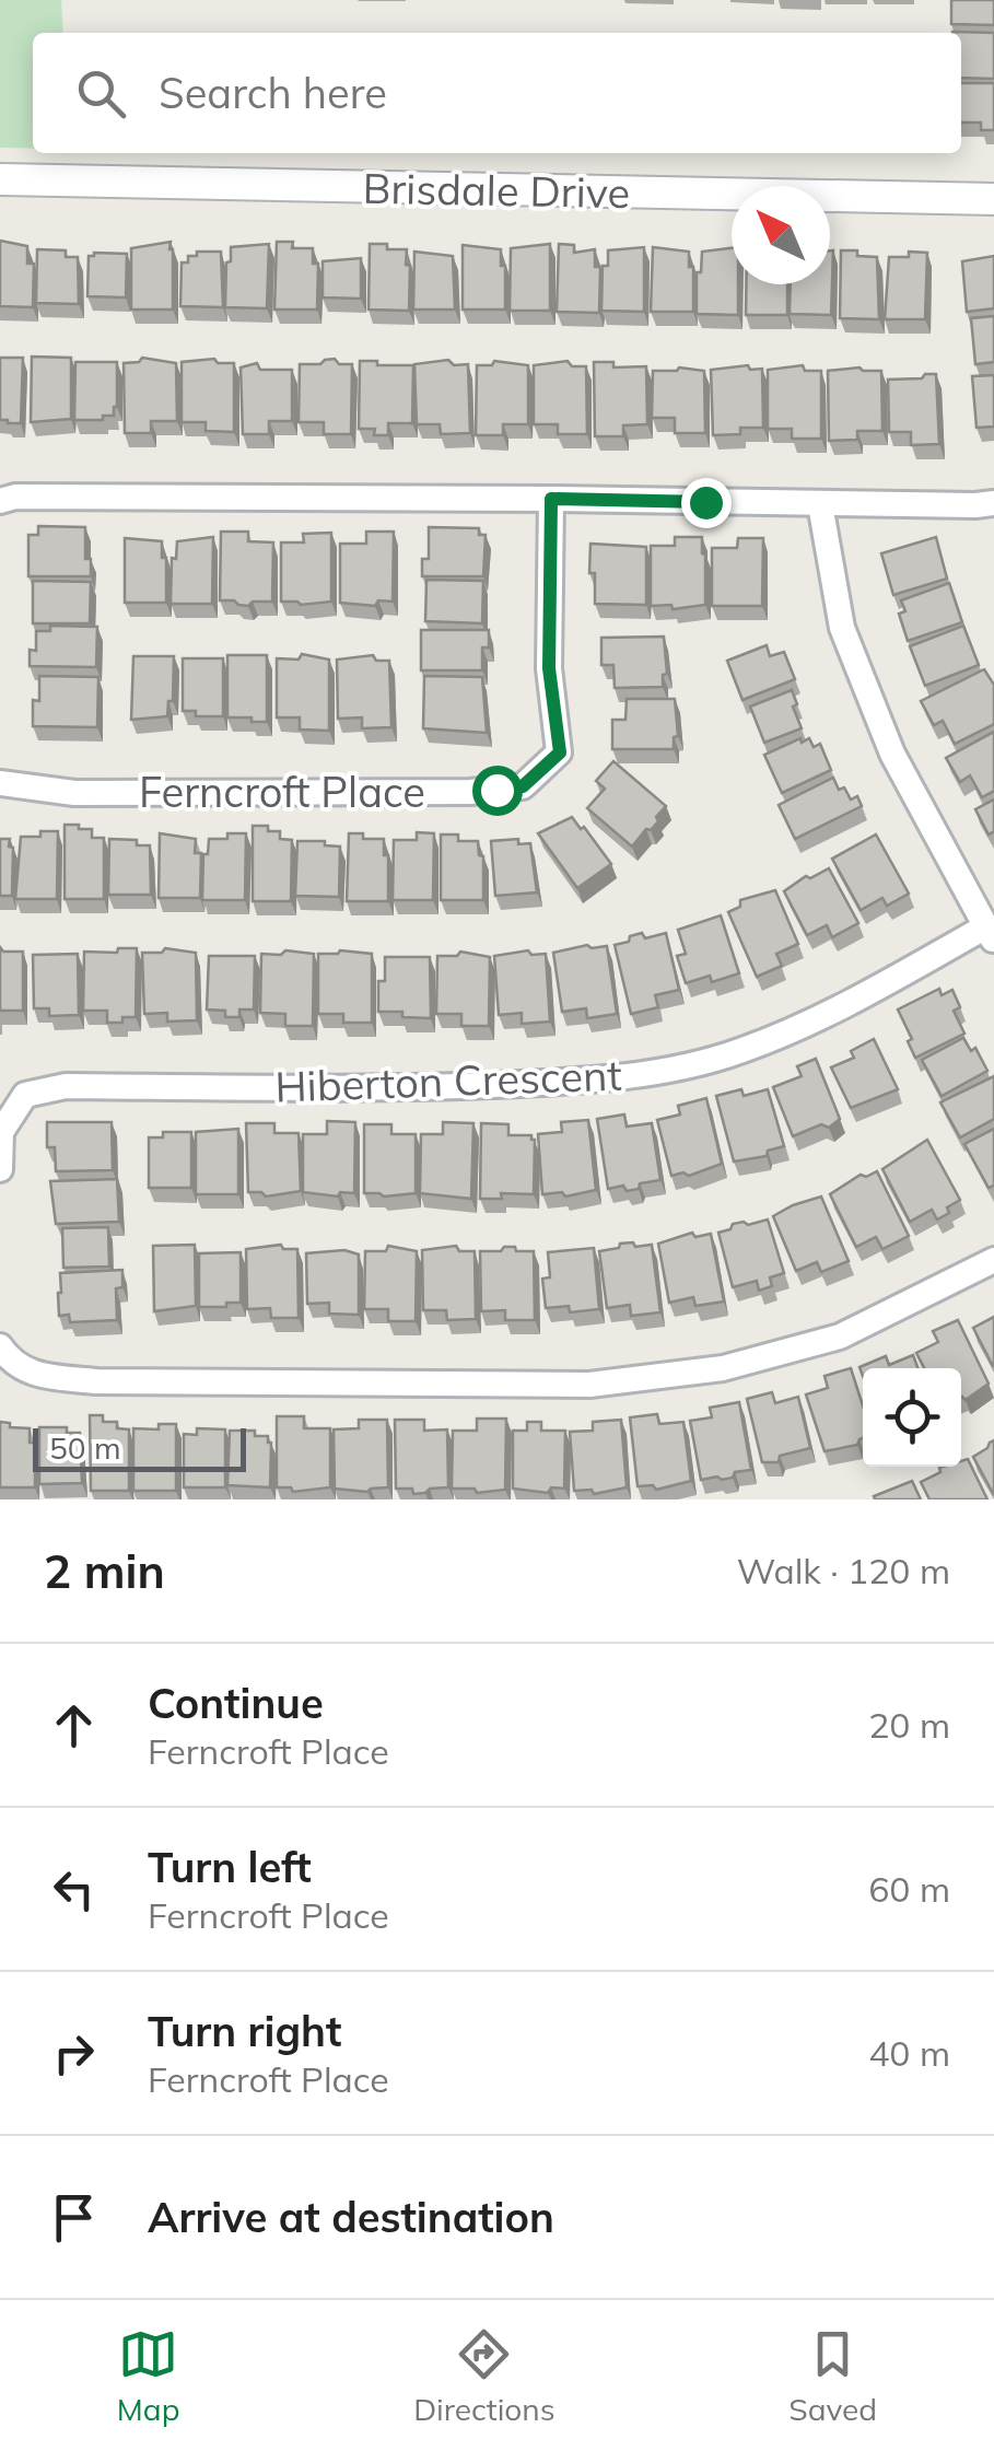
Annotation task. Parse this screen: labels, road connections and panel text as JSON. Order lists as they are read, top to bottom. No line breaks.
{"streets":{"street":["Brisdale Drive","Ferncroft Place","Hiberton Crescent"]},"scale_bar":"50 m","north":"top left","page":{"search":"Search here","scale":"50 m","heading":["2 min","Walk · 120 m"],"list":[["Continue","Ferncroft Place","20 m"],["Turn left","Ferncroft Place","60 m"],["Turn right","Ferncroft Place","40 m"],"Arrive at destination"],"nav":["Map","Directions","Saved"]}}
